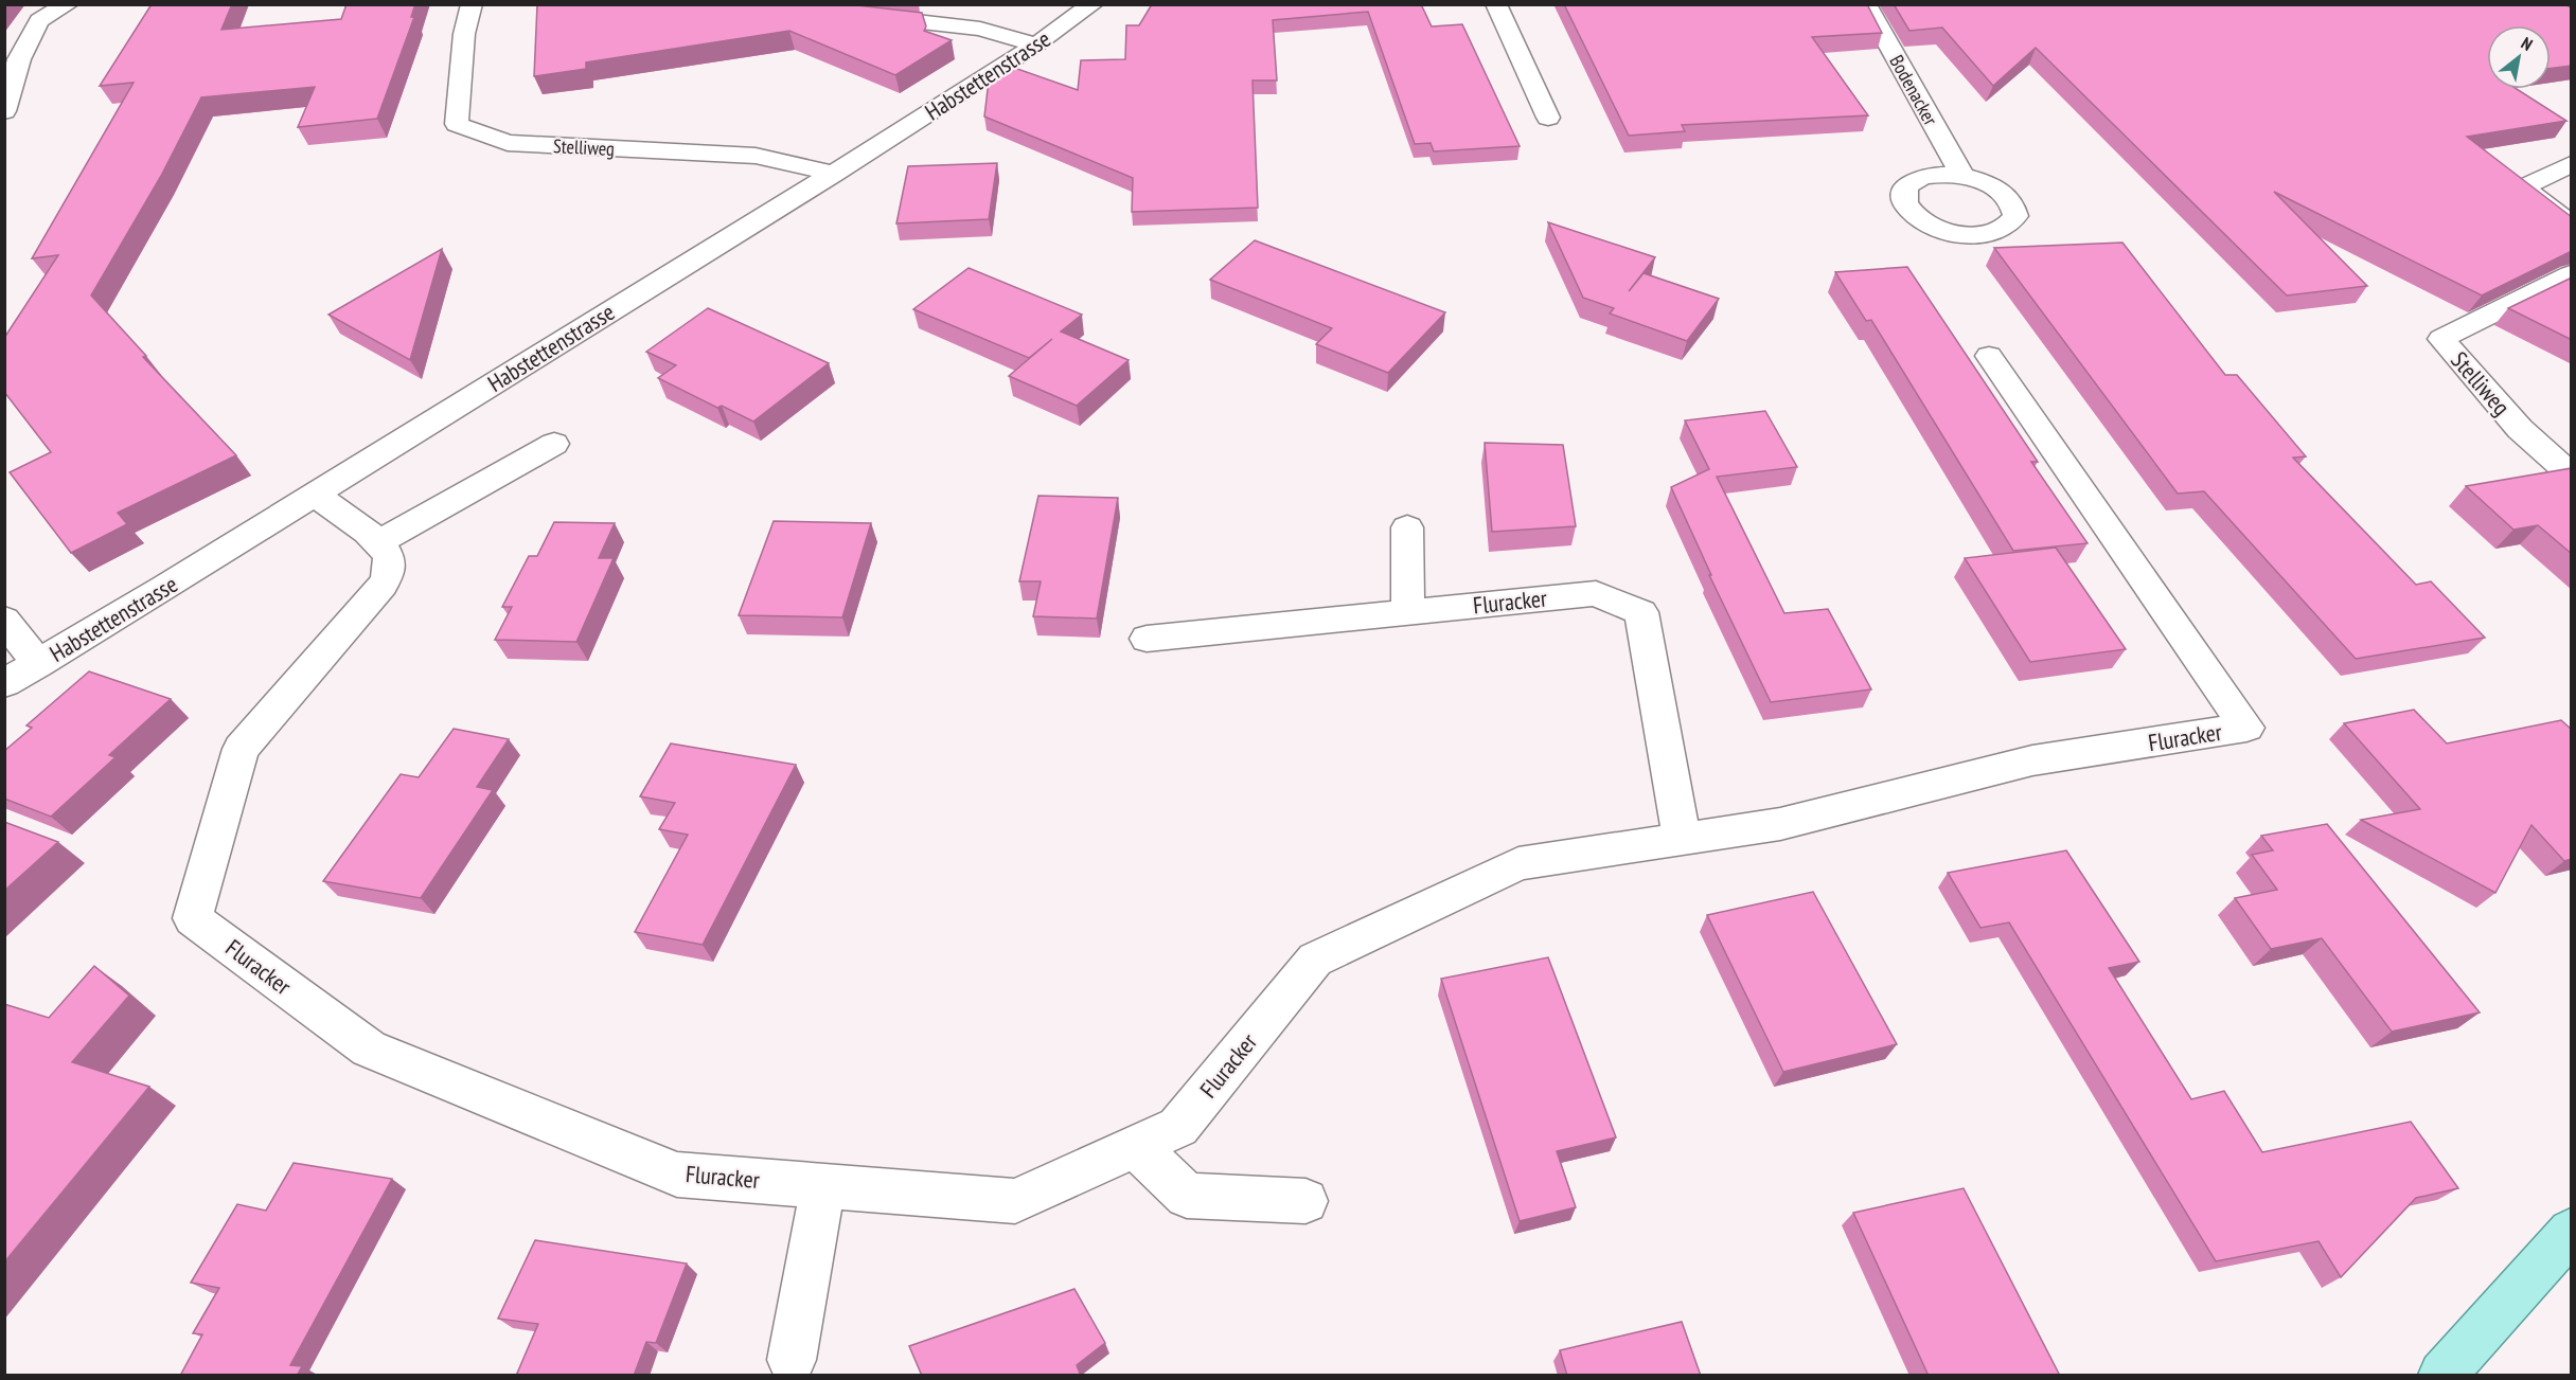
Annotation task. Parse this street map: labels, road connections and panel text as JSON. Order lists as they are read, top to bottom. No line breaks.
{"streets":{"street":["Habstettenstrasse","Bodenacker","Stelliweg","Fluracker"]},"crossings":[["Habstettenstrasse","Stelliweg"]],"north":"top right"}
